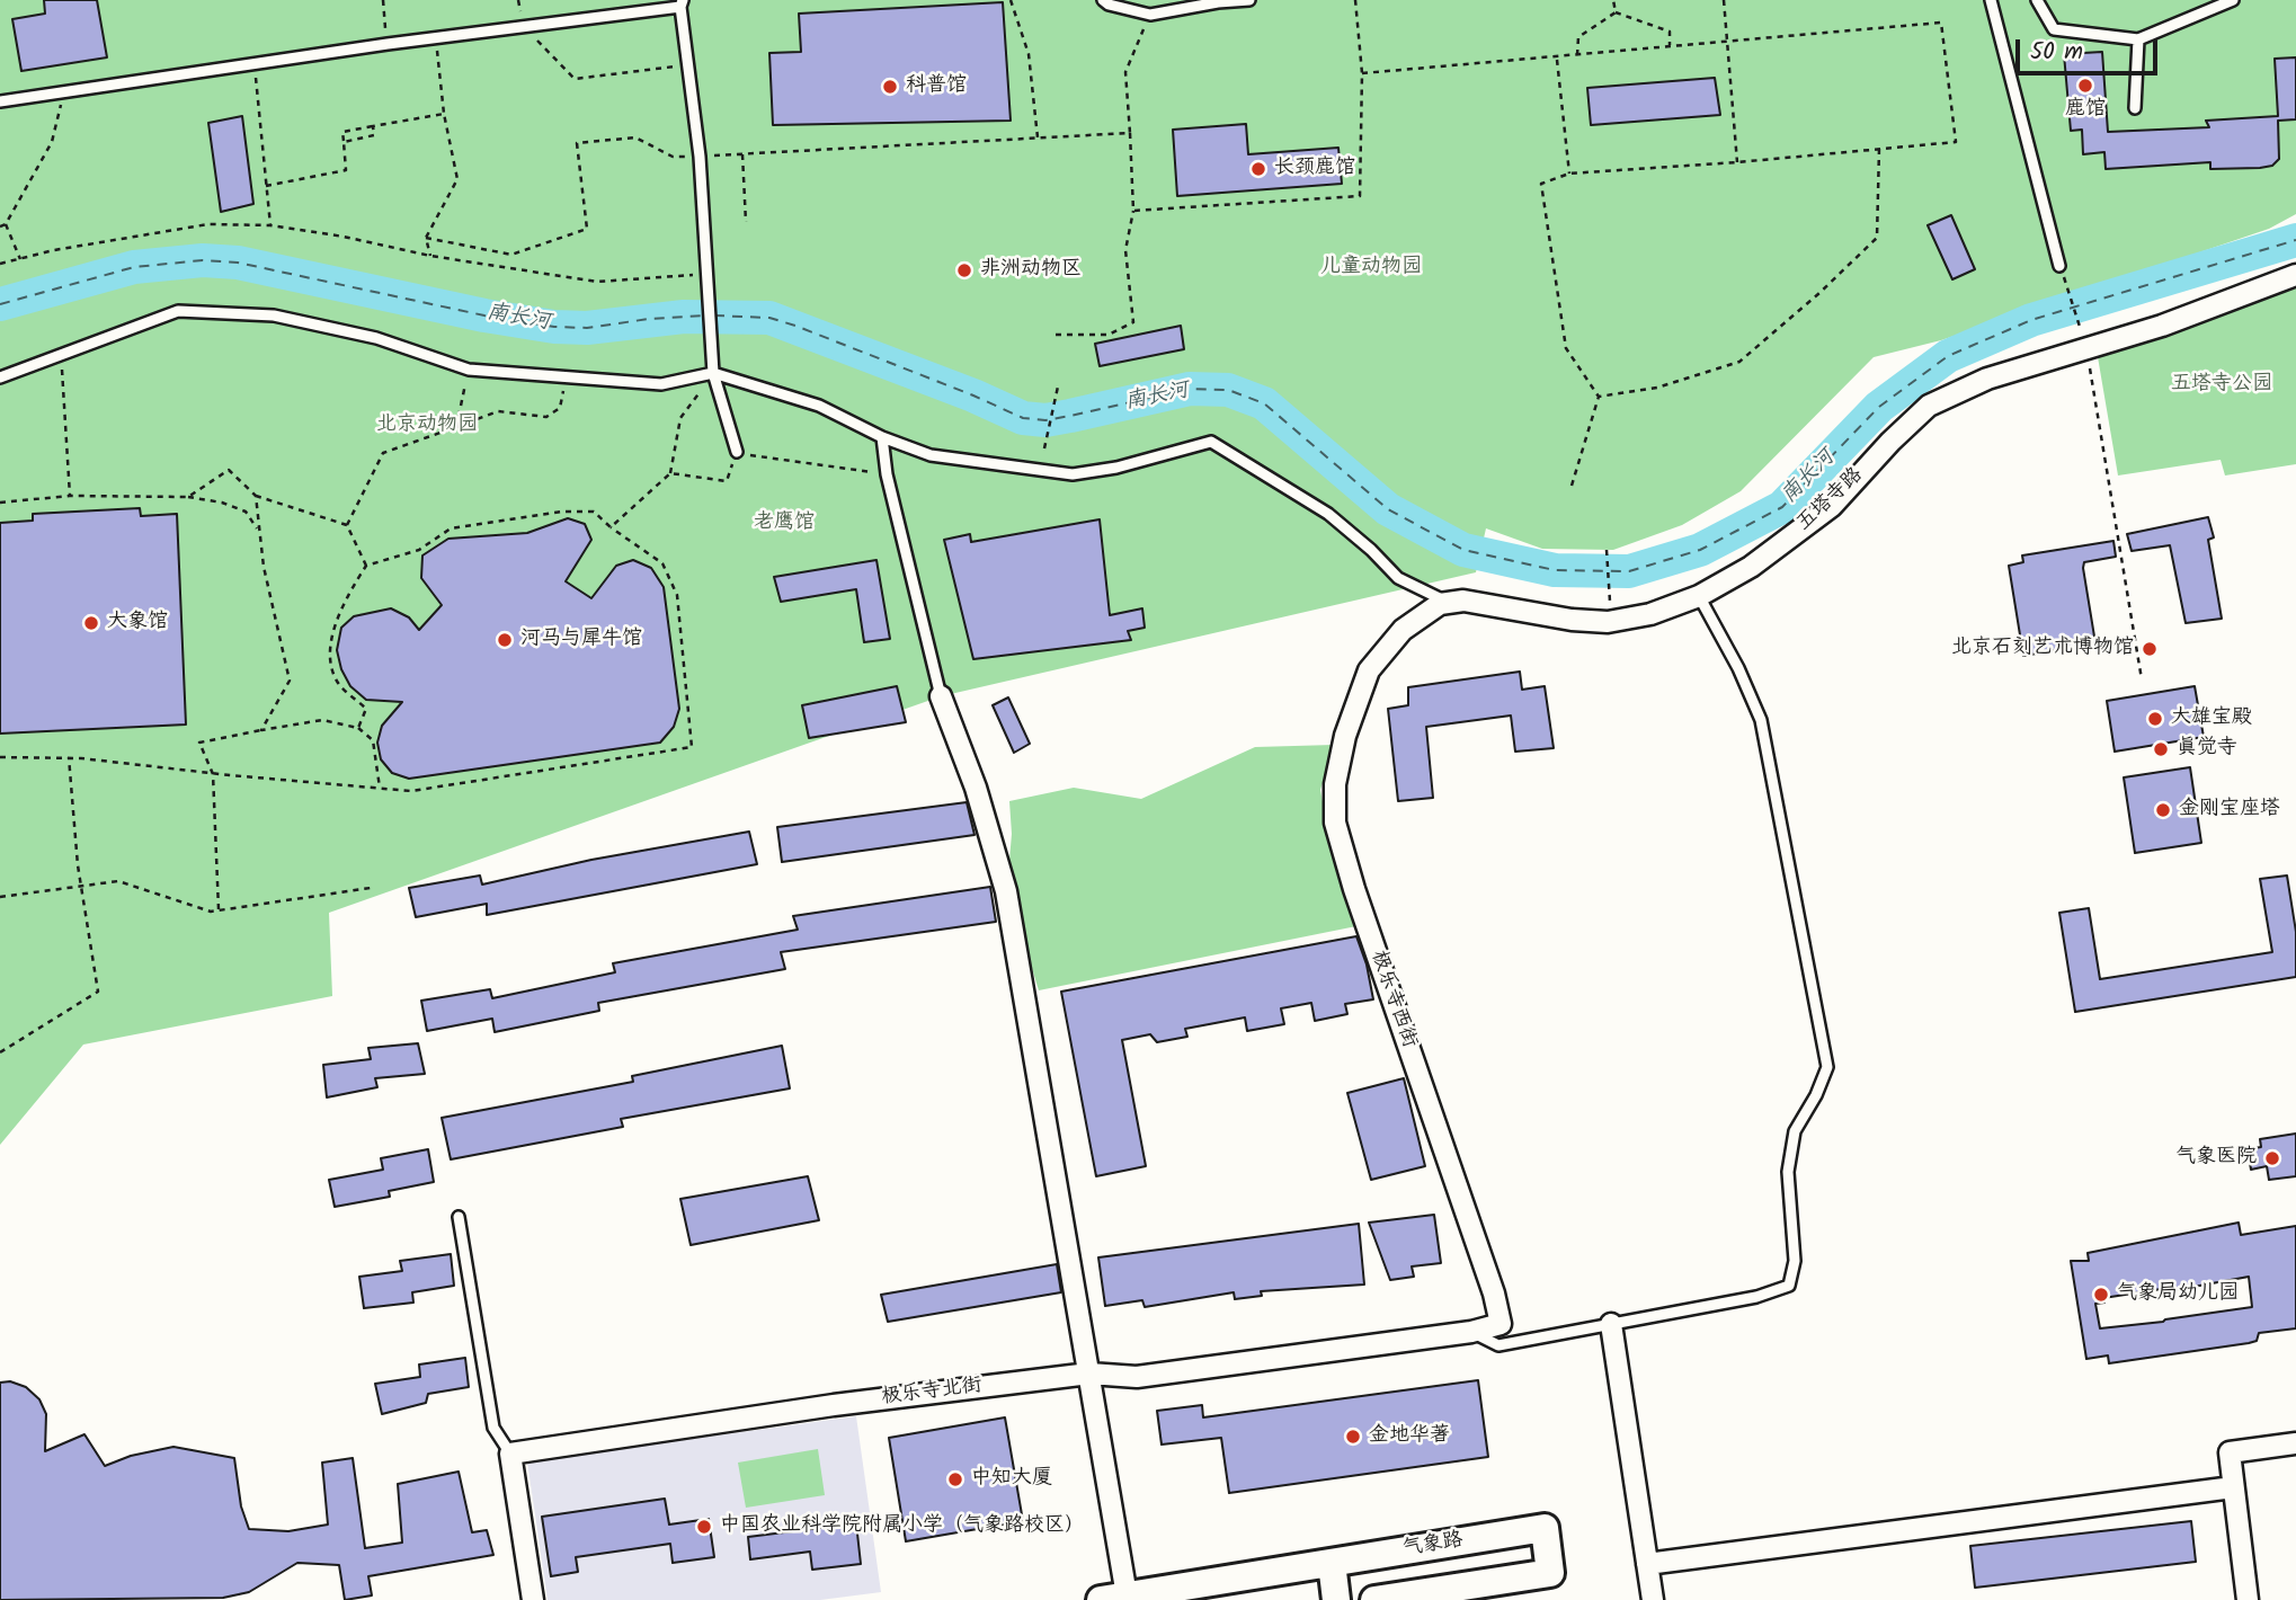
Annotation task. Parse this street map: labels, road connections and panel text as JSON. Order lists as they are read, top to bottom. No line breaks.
{"streets":{"street":["五塔寺路","极乐寺西街","极乐寺北街","气象路"]},"crossings":[["五塔寺路","极乐寺西街"],["极乐寺西街","极乐寺北街"]],"water":["南长河"],"parks":["儿童动物园","五塔寺公园","北京动物园","老鹰馆"],"places":["鹿馆","科普馆","长颈鹿馆","非洲动物区","大象馆","河马与犀牛馆","北京石刻艺术博物馆","大雄宝殿","真觉寺","金刚宝座塔","气象医院","气象局幼儿园","金地华著","中知大厦","中国农业科学院附属小学（气象路校区）"],"scale_bar":"50 m"}
